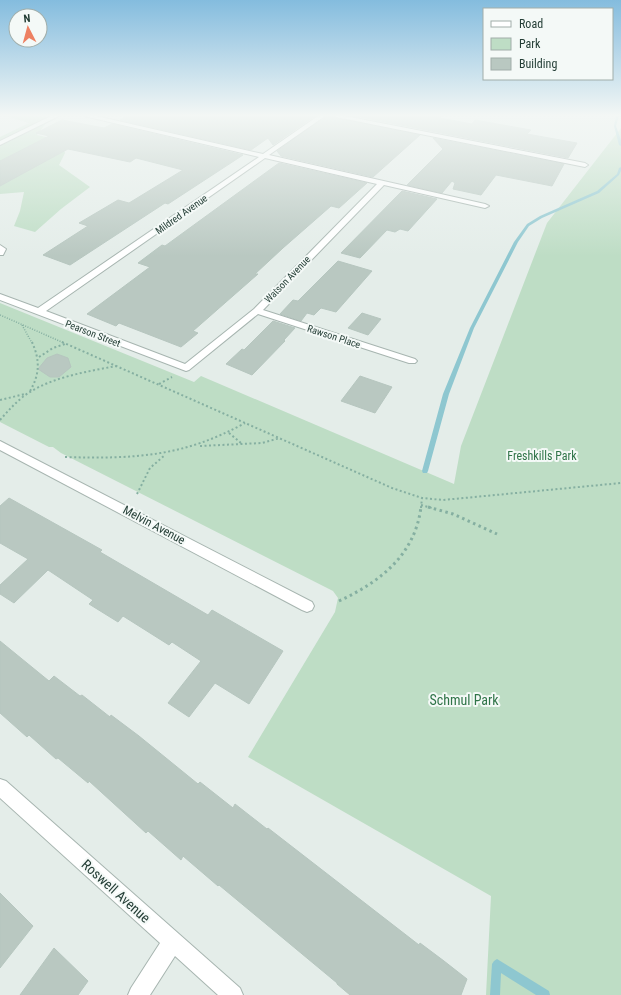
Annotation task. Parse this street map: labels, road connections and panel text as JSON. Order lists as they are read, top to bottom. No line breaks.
{"streets":{"street":["Mildred Avenue","Watson Avenue","Pearson Street","Rawson Place","Melvin Avenue","Roswell Avenue"]},"crossings":[["Mildred Avenue","Pearson Street"],["Watson Avenue","Pearson Street"],["Watson Avenue","Rawson Place"]],"parks":["Freshkills Park","Schmul Park"],"legend":["Road","Park","Building"],"north":"top"}
